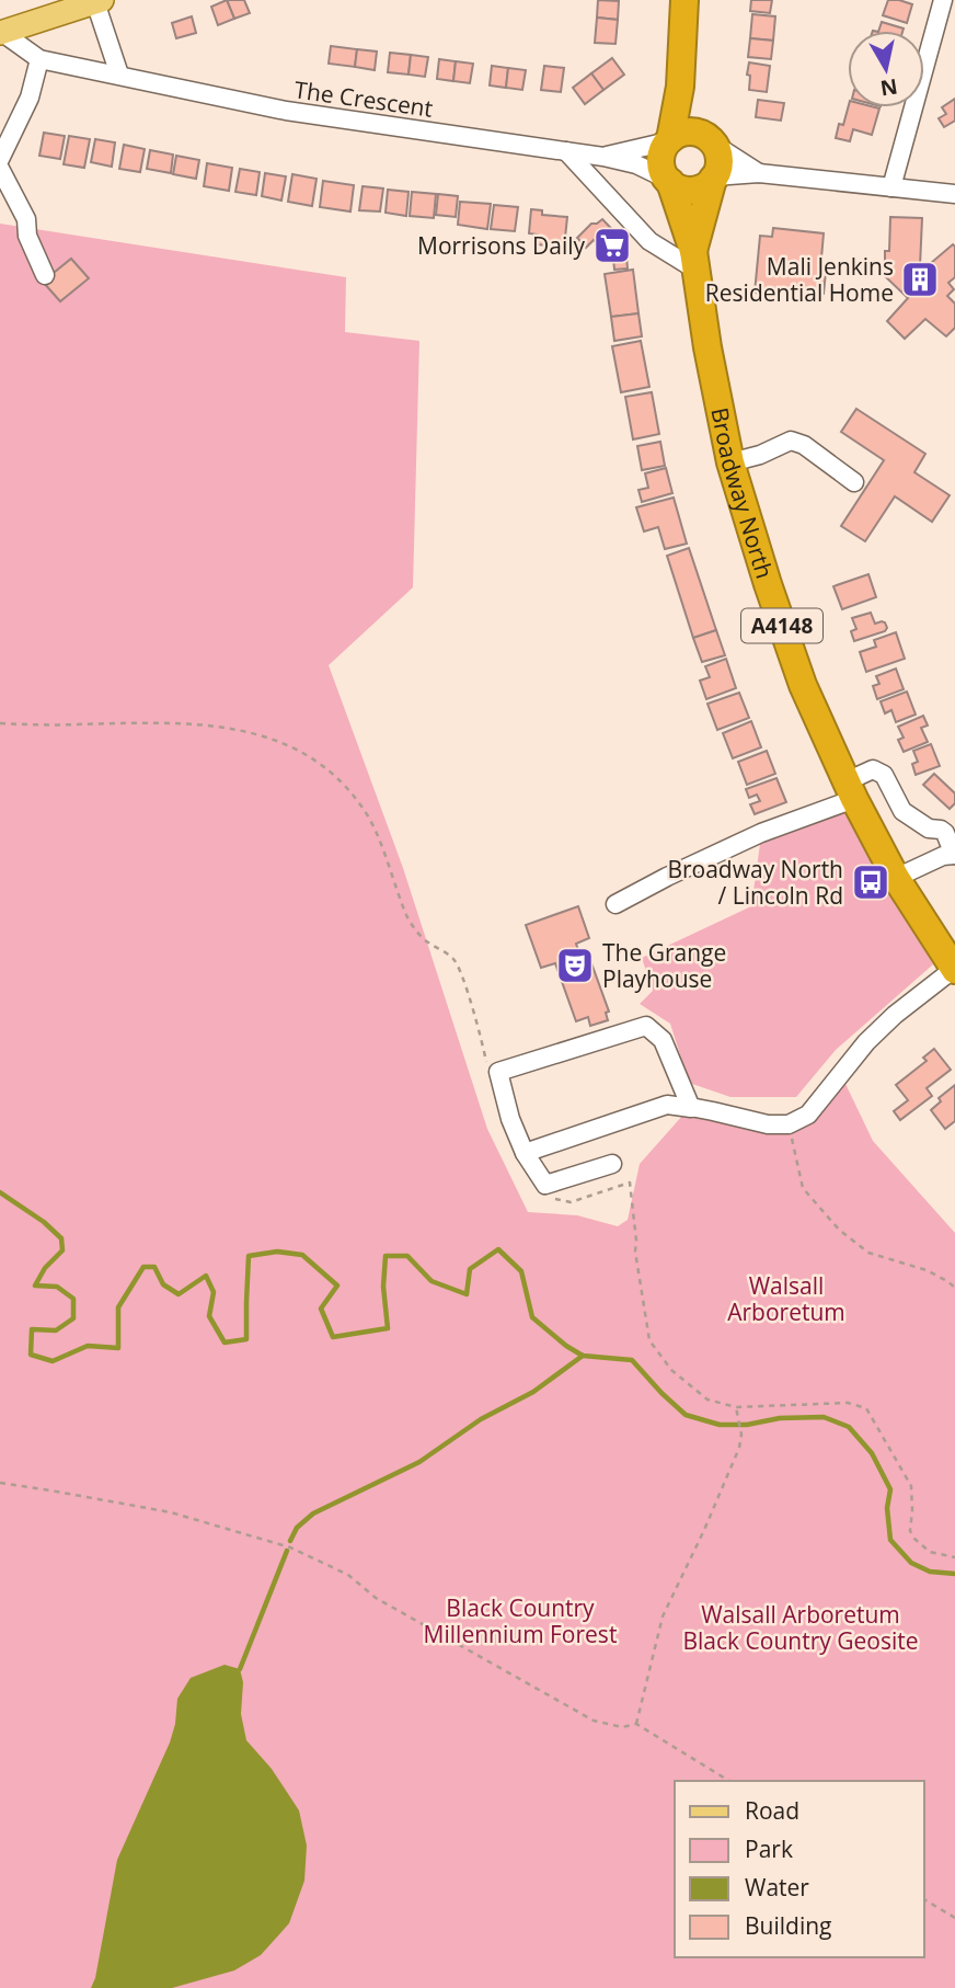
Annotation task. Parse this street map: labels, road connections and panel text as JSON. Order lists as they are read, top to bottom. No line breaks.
{"streets":{"highway":["Broadway North","A4148"],"street":["The Crescent"]},"crossings":[["The Crescent","Broadway North"]],"parks":["Walsall Arboretum","Black Country Millennium Forest","Walsall Arboretum Black Country Geosite"],"places":{"supermarket":["Morrisons Daily"],"building":["Mali Jenkins Residential Home"],"bus stop":["Broadway North / Lincoln Rd"],"theatre":["The Grange Playhouse"]},"legend":["Road","Park","Water","Building"],"north":"bottom"}
